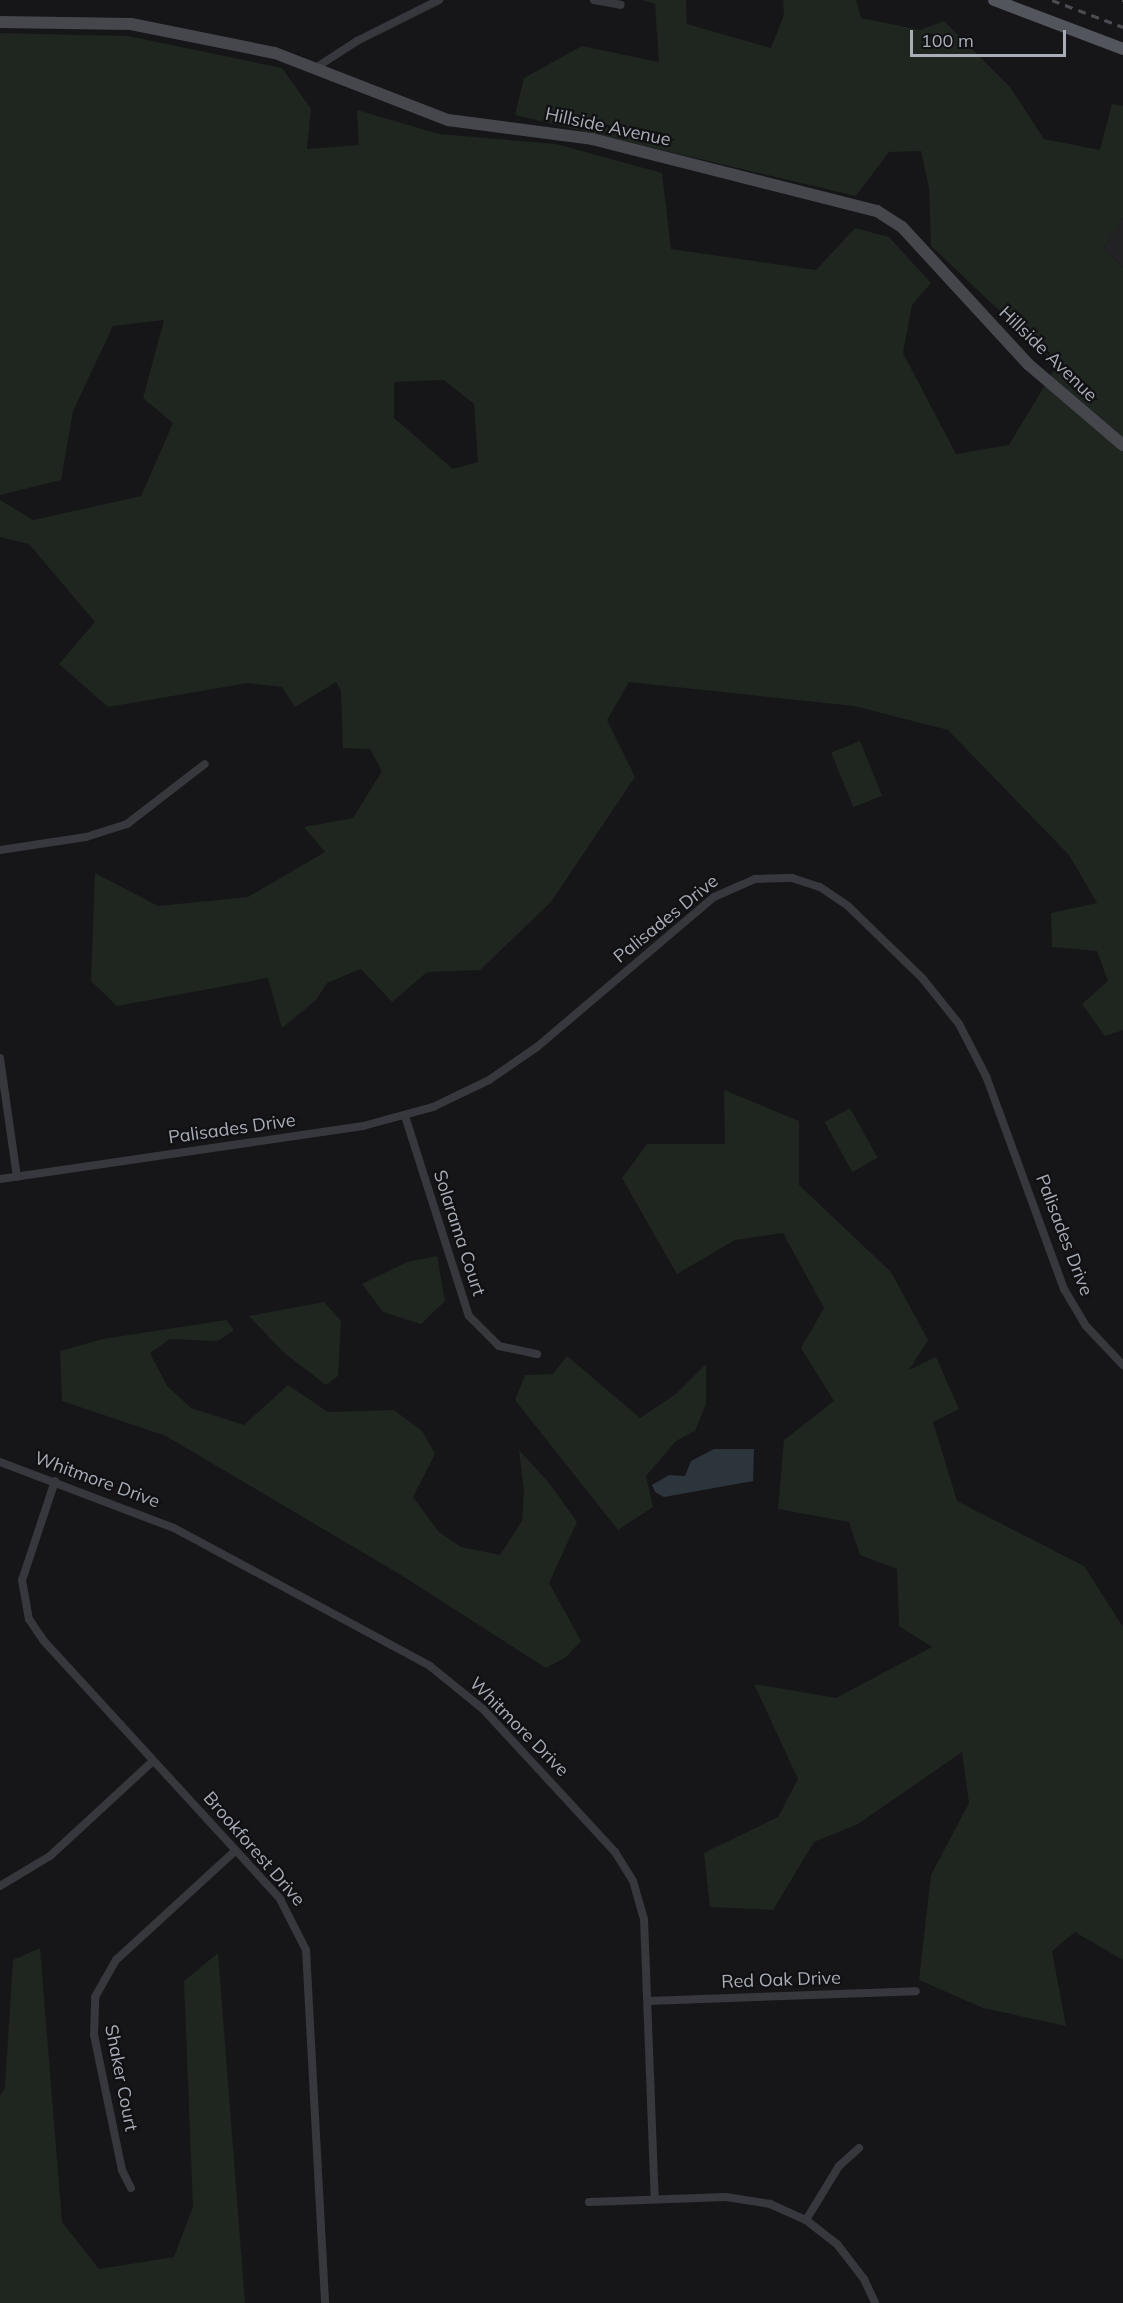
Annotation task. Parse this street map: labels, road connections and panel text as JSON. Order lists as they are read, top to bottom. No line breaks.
{"streets":{"street":["Hillside Avenue","Palisades Drive","Solarama Court","Whitmore Drive","Brookforest Drive","Red Oak Drive","Shaker Court"]},"crossings":[["Palisades Drive","Solarama Court"],["Whitmore Drive","Brookforest Drive"],["Whitmore Drive","Red Oak Drive"],["Brookforest Drive","Shaker Court"]],"scale_bar":"100 m"}
